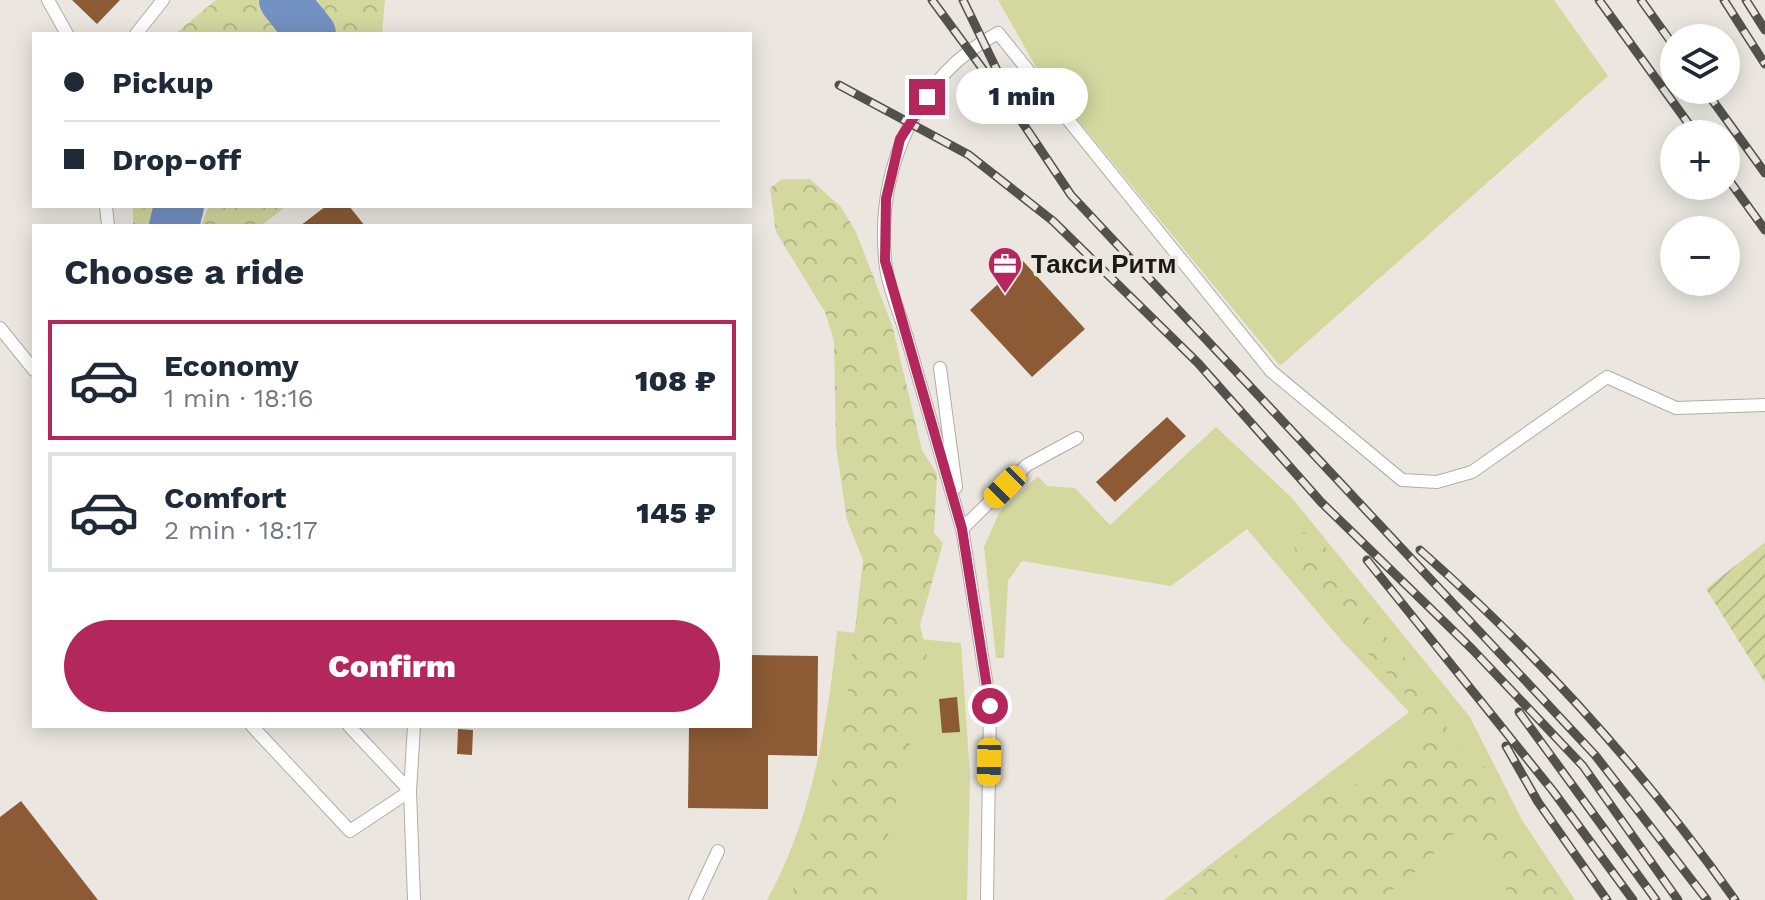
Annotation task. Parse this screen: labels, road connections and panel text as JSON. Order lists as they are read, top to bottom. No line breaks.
{"places":{"office":["Такси Ритм"]},"page":{"map_buttons":["+","−"],"banner":["Pickup","Drop-off"],"bubble":"1 min","heading":"Choose a ride","list":[{"name":"Economy","note":"1 min · 18:16","value":"108 ₽"},{"name":"Comfort","note":"2 min · 18:17","value":"145 ₽"}],"buttons":"Confirm"}}
